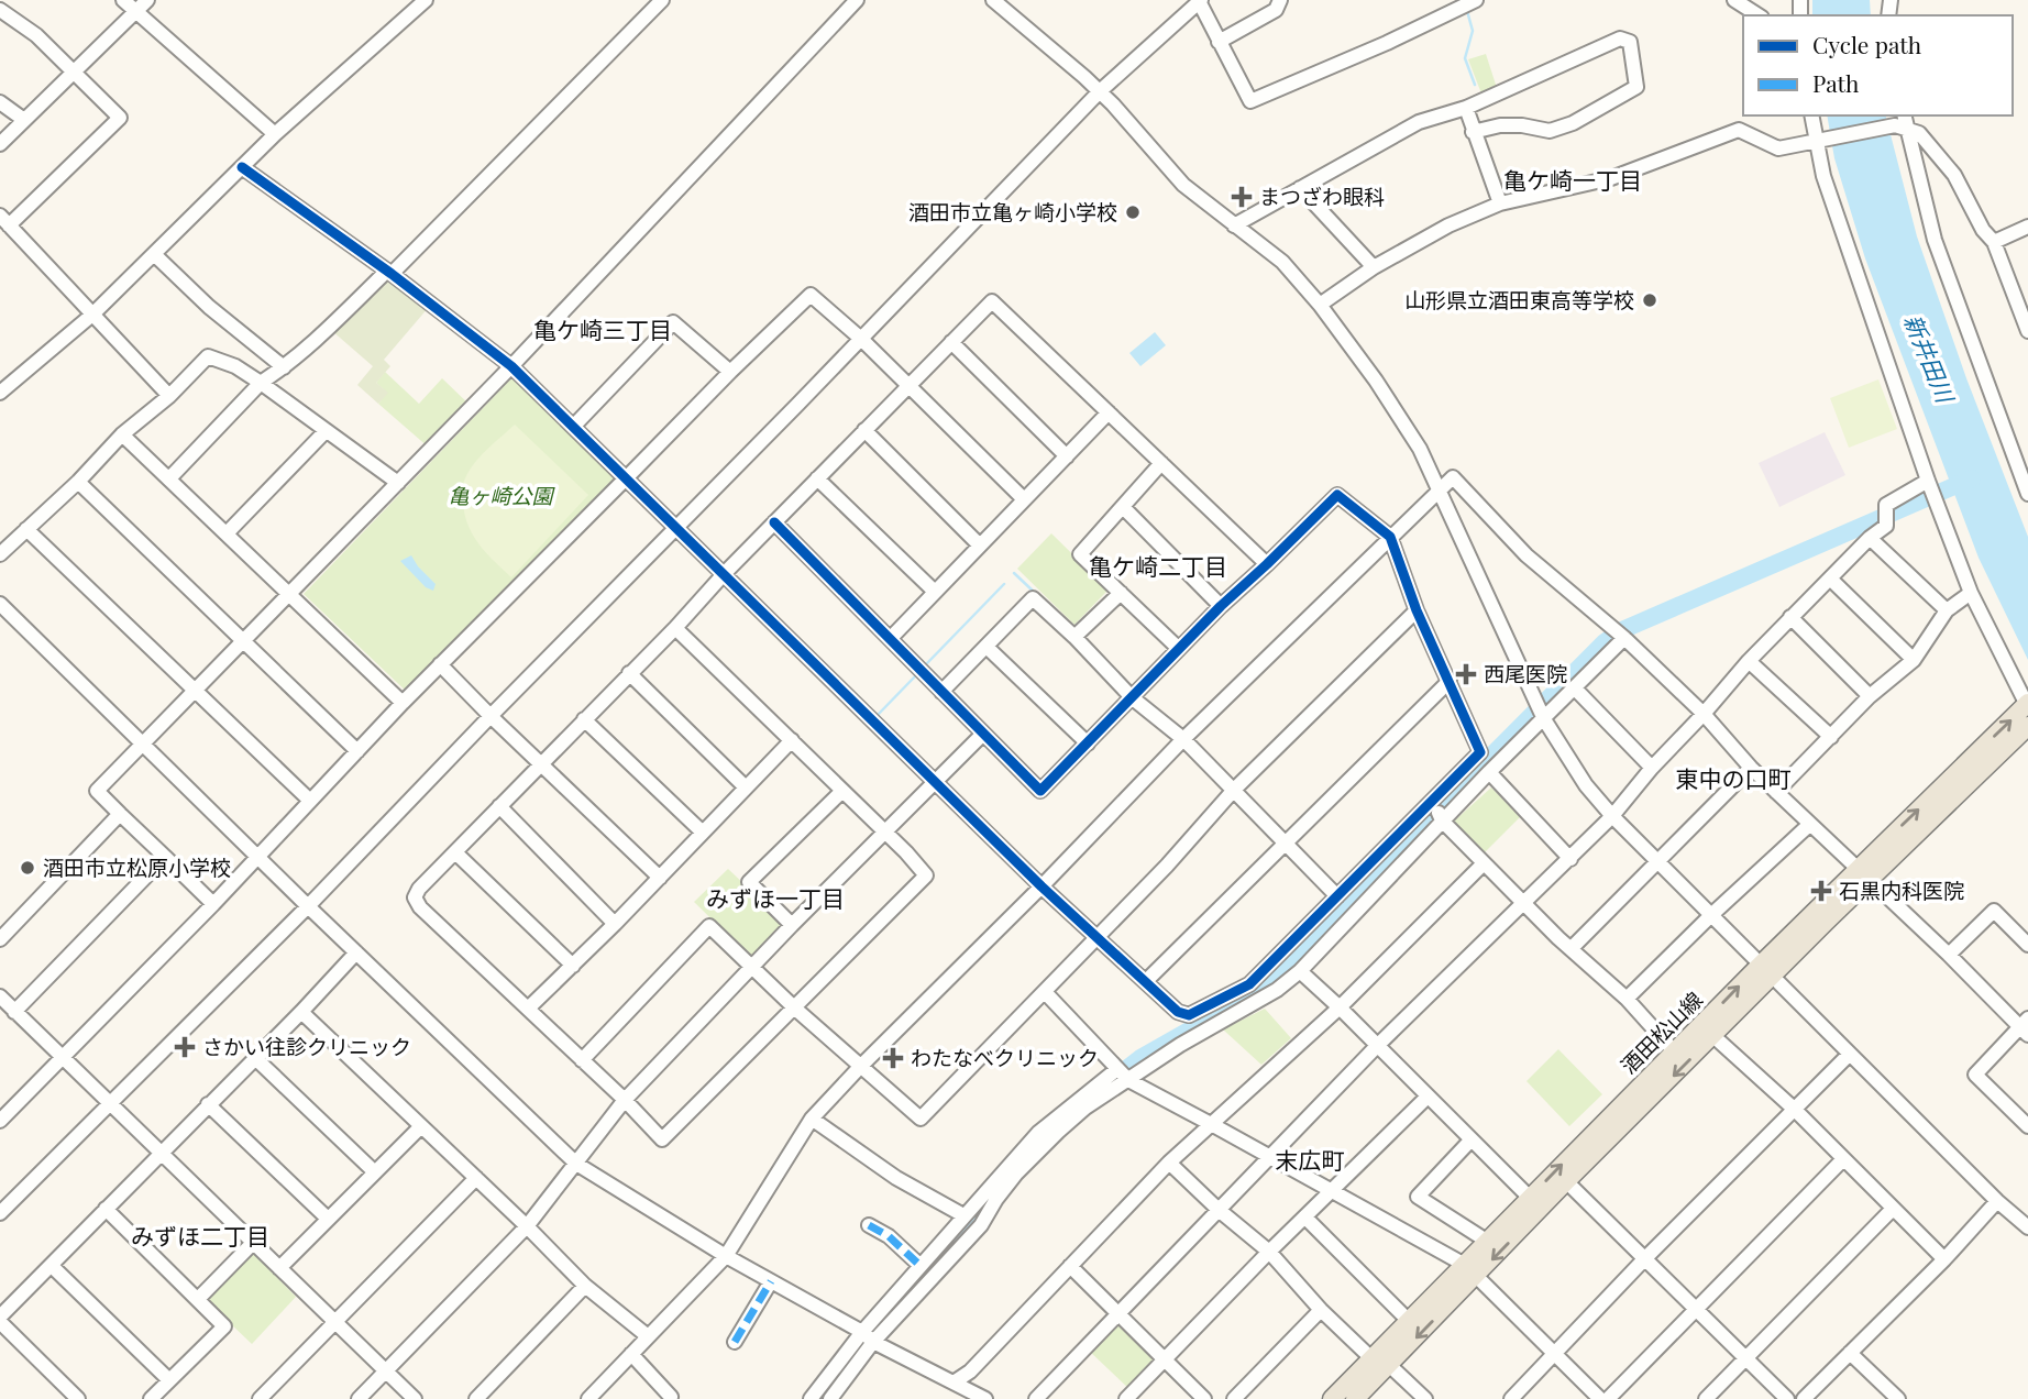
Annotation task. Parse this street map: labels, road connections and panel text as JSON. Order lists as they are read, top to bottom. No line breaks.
{"streets":{"main road":["酒田松山線"]},"districts":["亀ケ崎一丁目","亀ケ崎三丁目","亀ケ崎二丁目","東中の口町","みずほ一丁目","末広町","みずほ二丁目"],"water":["新井田川"],"parks":["亀ヶ崎公園"],"places":{"health":["まつざわ眼科","西尾医院","石黒内科医院","さかい往診クリニック","わたなべクリニック"],"other":["酒田市立亀ヶ崎小学校","山形県立酒田東高等学校","酒田市立松原小学校"]},"legend":["Cycle path","Path"]}
